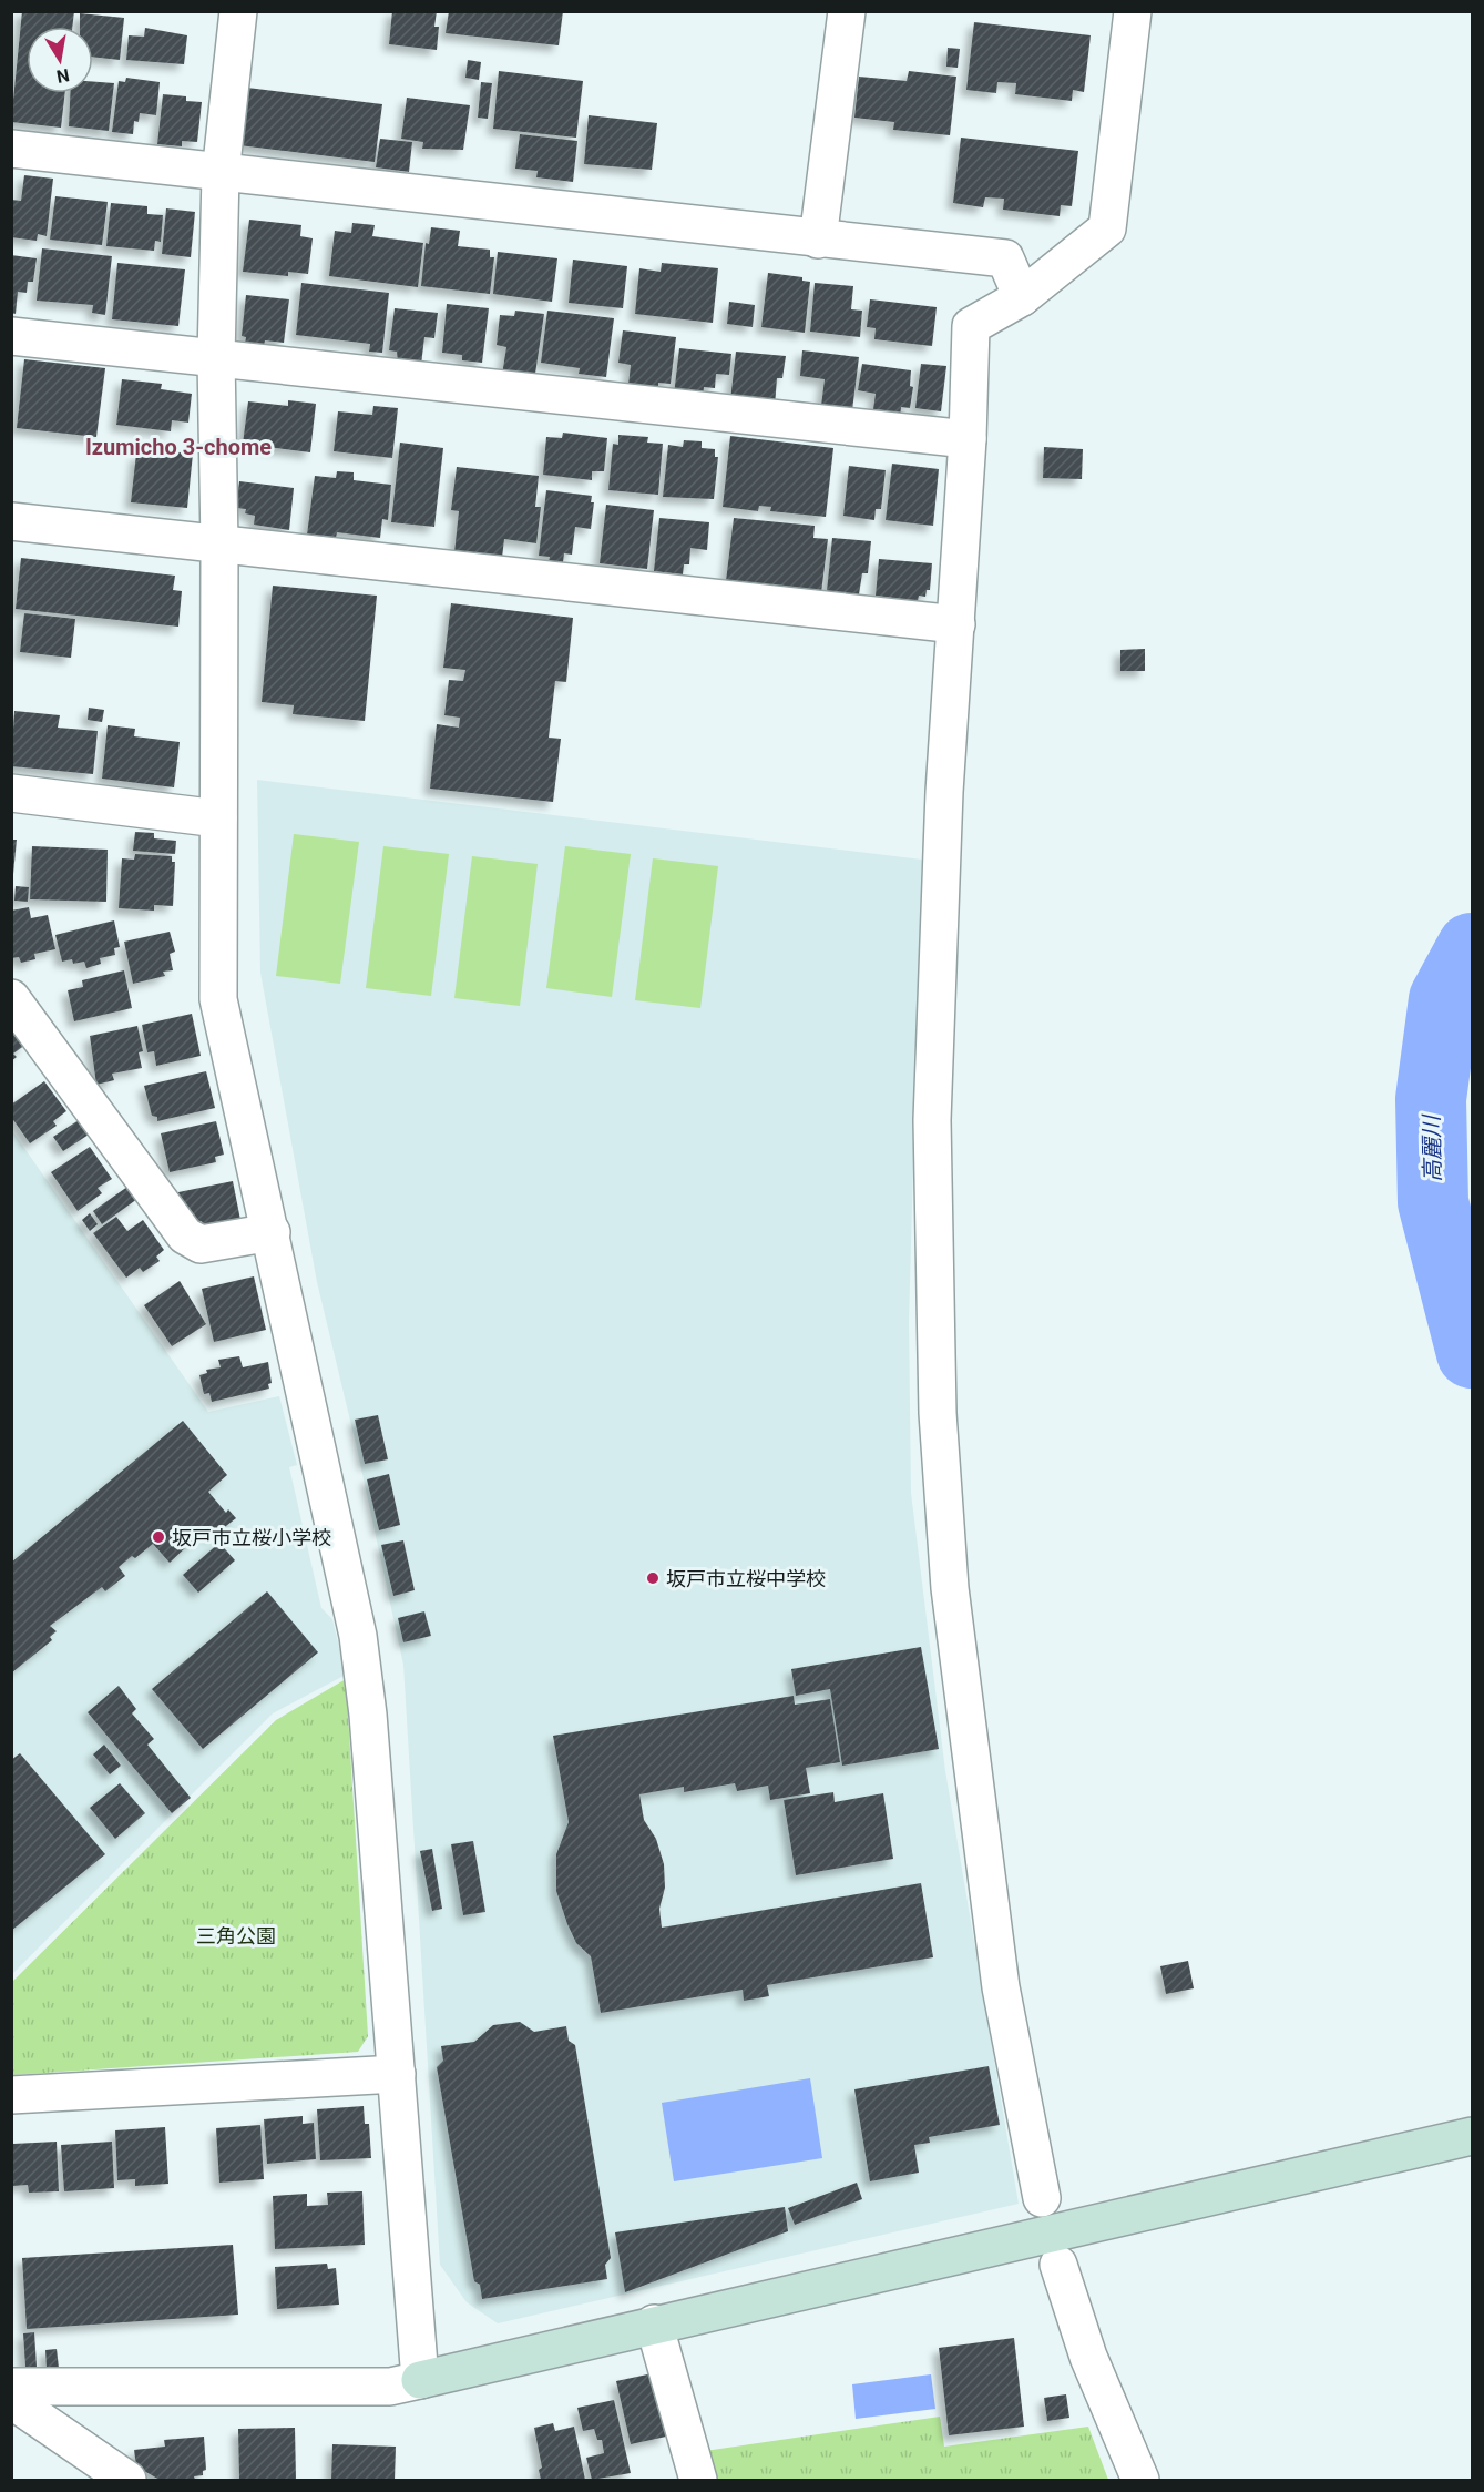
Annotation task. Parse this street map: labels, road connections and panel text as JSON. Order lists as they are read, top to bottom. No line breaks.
{"districts":["Izumicho 3-chome"],"water":["高麗川"],"parks":["三角公園"],"places":["坂戸市立桜小学校","坂戸市立桜中学校"],"north":"bottom"}
